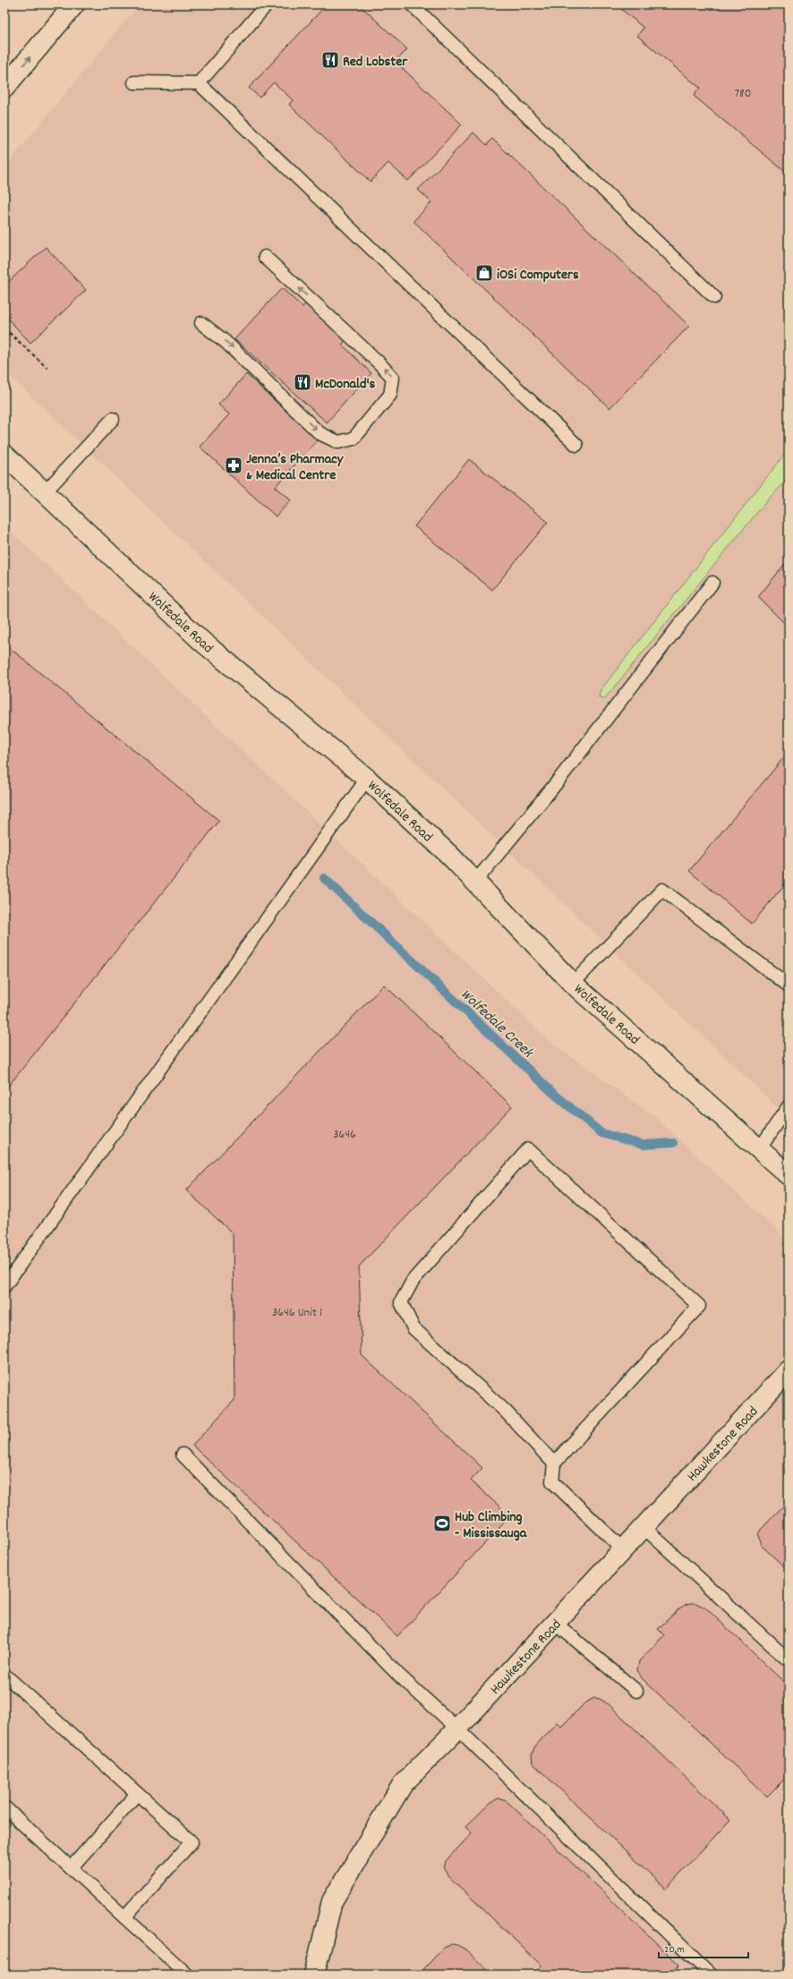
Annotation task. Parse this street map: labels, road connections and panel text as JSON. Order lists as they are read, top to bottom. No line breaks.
{"streets":{"street":["Wolfedale Road","Hawkestone Road"]},"water":["Wolfedale Creek"],"places":{"restaurant":["Red Lobster","McDonald's"],"shop":["iOSi Computers"],"pharmacy":["Jenna’s Pharmacy & Medical Centre"],"sports":["Hub Climbing - Mississauga"]},"house_numbers":["780","3646","3646 Unit 1"],"scale_bar":"20 m"}
